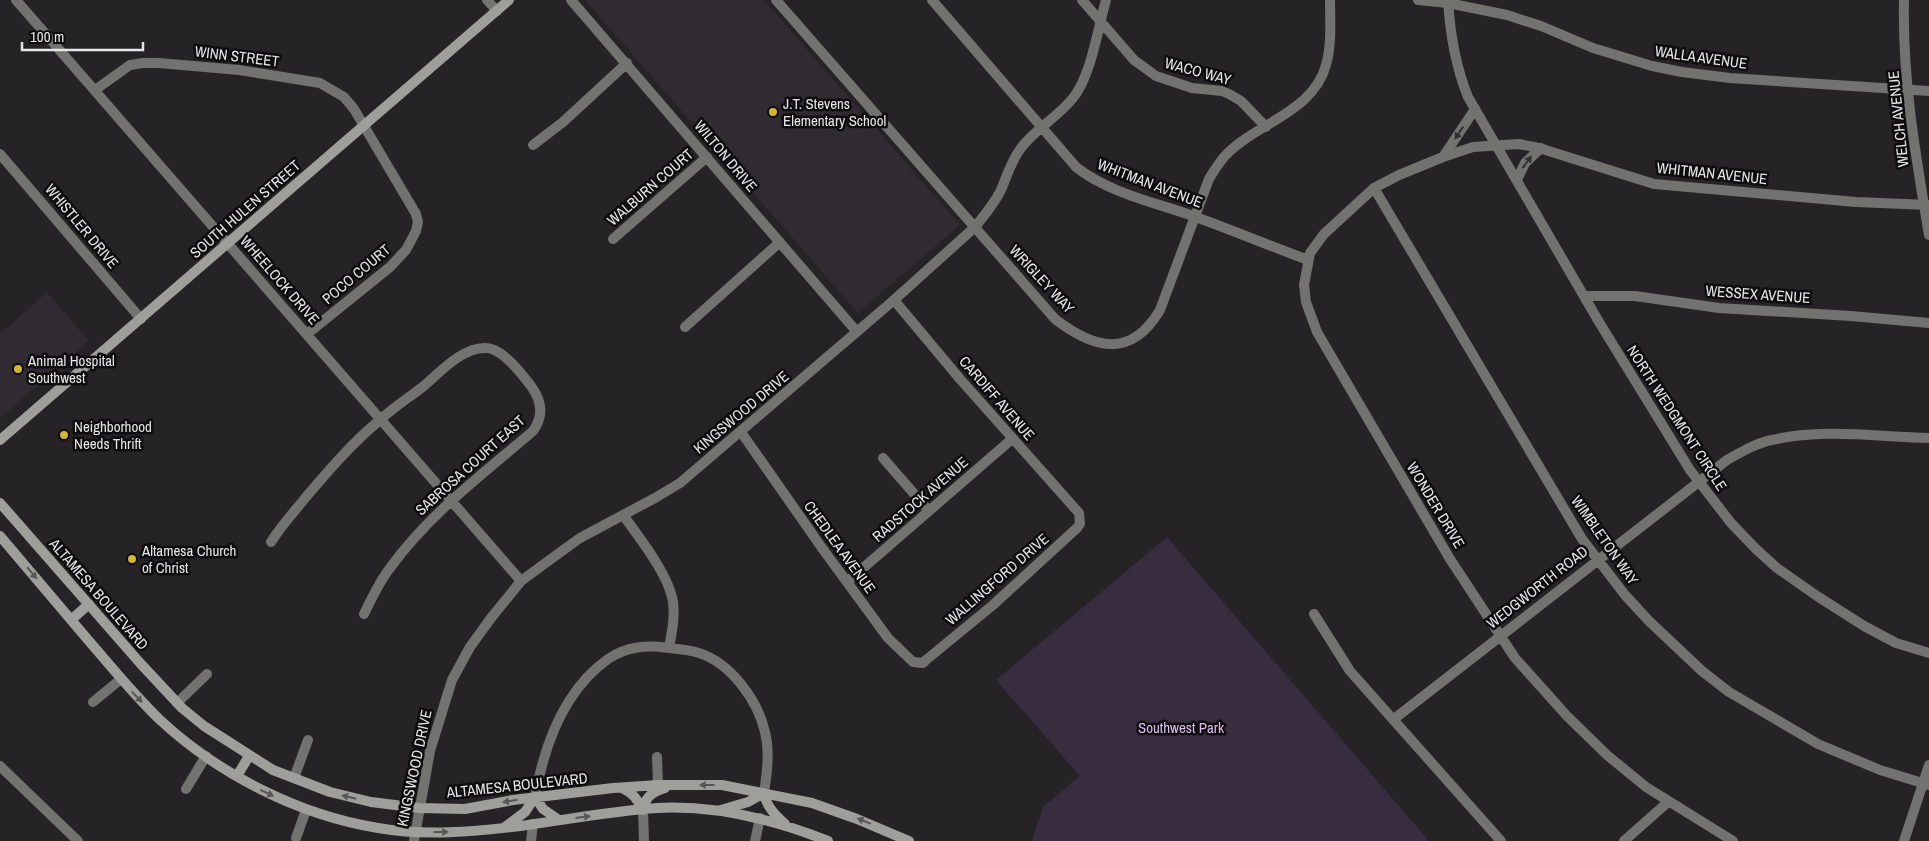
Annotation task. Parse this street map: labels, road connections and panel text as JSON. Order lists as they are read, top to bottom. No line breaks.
{"streets":{"main road":["SOUTH HULEN STREET","ALTAMESA BOULEVARD"],"street":["WINN STREET","WALLA AVENUE","WACO WAY","WELCH AVENUE","WILTON DRIVE","WHITMAN AVENUE","WALBURN COURT","WHISTLER DRIVE","POCO COURT","WRIGLEY WAY","WHEELOCK DRIVE","WESSEX AVENUE","CARDIFF AVENUE","KINGSWOOD DRIVE","NORTH WEDGMONT CIRCLE","SABROSA COURT EAST","RADSTOCK AVENUE","WONDER DRIVE","WIMBLETON WAY","CHEDLEA AVENUE","WALLINGFORD DRIVE","WEDGWORTH ROAD"]},"crossings":[["WINN STREET","SOUTH HULEN STREET"],["WINN STREET","POCO COURT"],["WINN STREET","WHEELOCK DRIVE"],["WALLA AVENUE","WELCH AVENUE"],["WALLA AVENUE","NORTH WEDGMONT CIRCLE"],["WACO WAY","WRIGLEY WAY"],["WACO WAY","KINGSWOOD DRIVE"],["WELCH AVENUE","WHITMAN AVENUE"],["WILTON DRIVE","WALBURN COURT"],["WILTON DRIVE","KINGSWOOD DRIVE"],["WHITMAN AVENUE","WRIGLEY WAY"],["WHITMAN AVENUE","KINGSWOOD DRIVE"],["WHITMAN AVENUE","NORTH WEDGMONT CIRCLE"],["WHITMAN AVENUE","WONDER DRIVE"],["SOUTH HULEN STREET","WHISTLER DRIVE"],["SOUTH HULEN STREET","POCO COURT"],["SOUTH HULEN STREET","WHEELOCK DRIVE"],["POCO COURT","WHEELOCK DRIVE"],["WRIGLEY WAY","KINGSWOOD DRIVE"],["WHEELOCK DRIVE","KINGSWOOD DRIVE"],["WHEELOCK DRIVE","SABROSA COURT EAST"],["WESSEX AVENUE","NORTH WEDGMONT CIRCLE"],["CARDIFF AVENUE","KINGSWOOD DRIVE"],["CARDIFF AVENUE","RADSTOCK AVENUE"],["CARDIFF AVENUE","WALLINGFORD DRIVE"],["KINGSWOOD DRIVE","CHEDLEA AVENUE"],["KINGSWOOD DRIVE","ALTAMESA BOULEVARD"],["NORTH WEDGMONT CIRCLE","WONDER DRIVE"],["NORTH WEDGMONT CIRCLE","WEDGWORTH ROAD"],["RADSTOCK AVENUE","CHEDLEA AVENUE"],["WONDER DRIVE","WIMBLETON WAY"],["WONDER DRIVE","WEDGWORTH ROAD"],["WIMBLETON WAY","WEDGWORTH ROAD"],["CHEDLEA AVENUE","WALLINGFORD DRIVE"]],"parks":["Southwest Park"],"places":["J.T. Stevens Elementary School","Animal Hospital Southwest","Neighborhood Needs Thrift","Altamesa Church of Christ"],"scale_bar":"100 m"}
